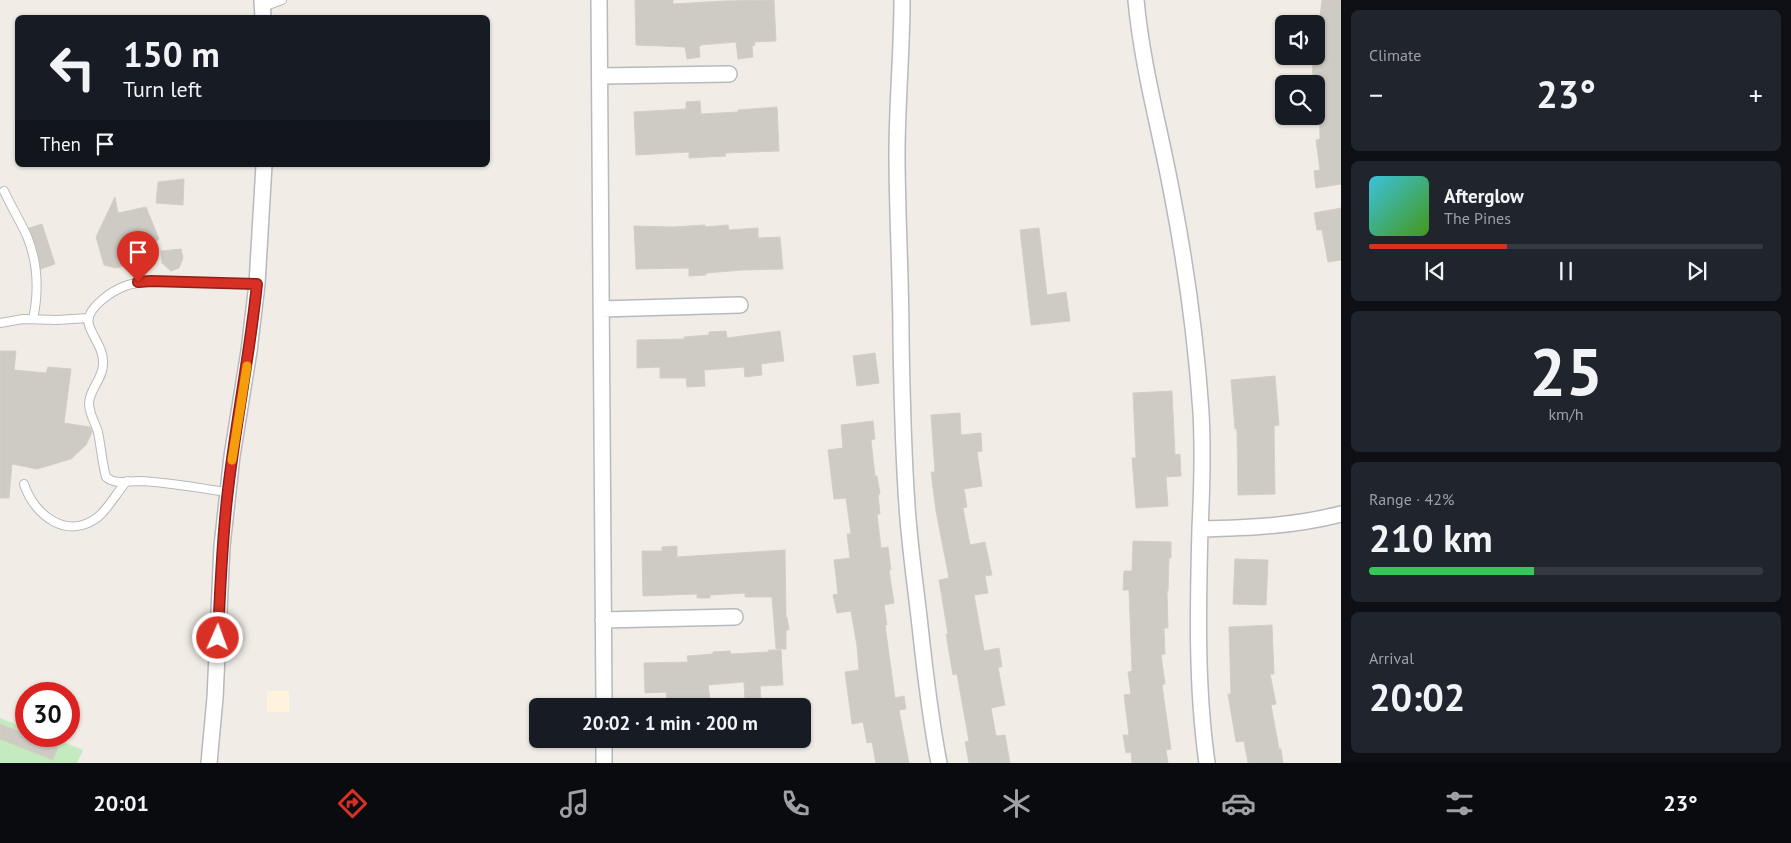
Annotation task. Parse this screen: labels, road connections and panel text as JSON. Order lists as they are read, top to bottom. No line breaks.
{"page":{"tile":["Climate",["25","km/h"],["Range · 42%","210 km"],["Arrival","20:02"]],"turn":["150 m","Turn left"],"heat":["−","23°","+"],"then":"Then","song":["Afterglow","The Pines"],"limit":"30","trip":"20:02 · 1 min · 200 m","tabs":["20:01","23°"]}}
